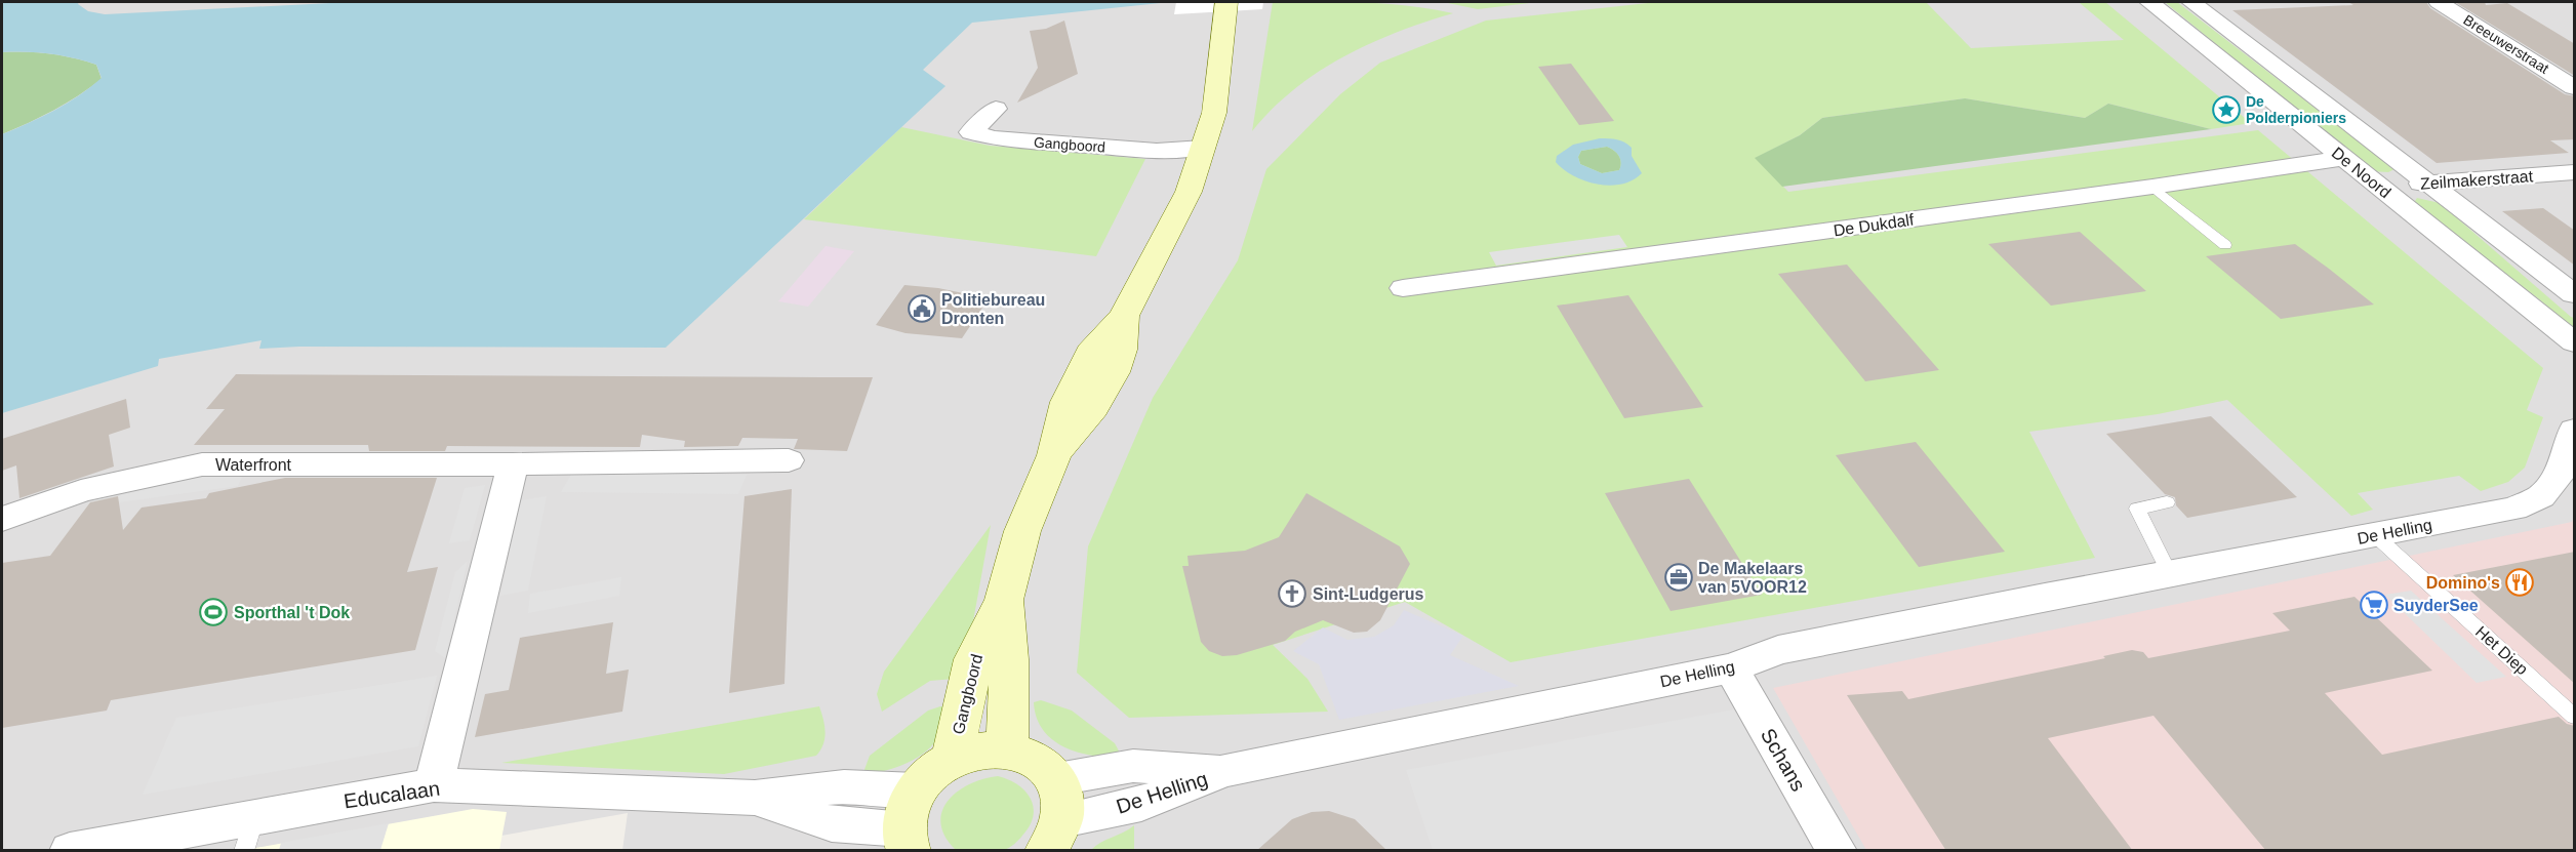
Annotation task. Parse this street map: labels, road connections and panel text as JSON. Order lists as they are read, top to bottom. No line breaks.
{"streets":{"main road":["Gangboord"],"street":["Breeuwerstraat","De Noord","Zeilmakerstraat","De Dukdalf","Waterfront","De Helling","Schans","Educalaan"],"lane":["Het Diep"]},"crossings":[["De Noord","Zeilmakerstraat"],["De Noord","De Dukdalf"],["De Helling","Het Diep"],["De Helling","Schans"]],"places":{"place":["De Polderpioniers"],"public building":["Politiebureau Dronten"],"office":["De Makelaars van 5VOOR12"],"restaurant":["Domino's"],"church":["Sint-Ludgerus"],"supermarket":["SuyderSee"],"sports":["Sporthal 't Dok"]}}
